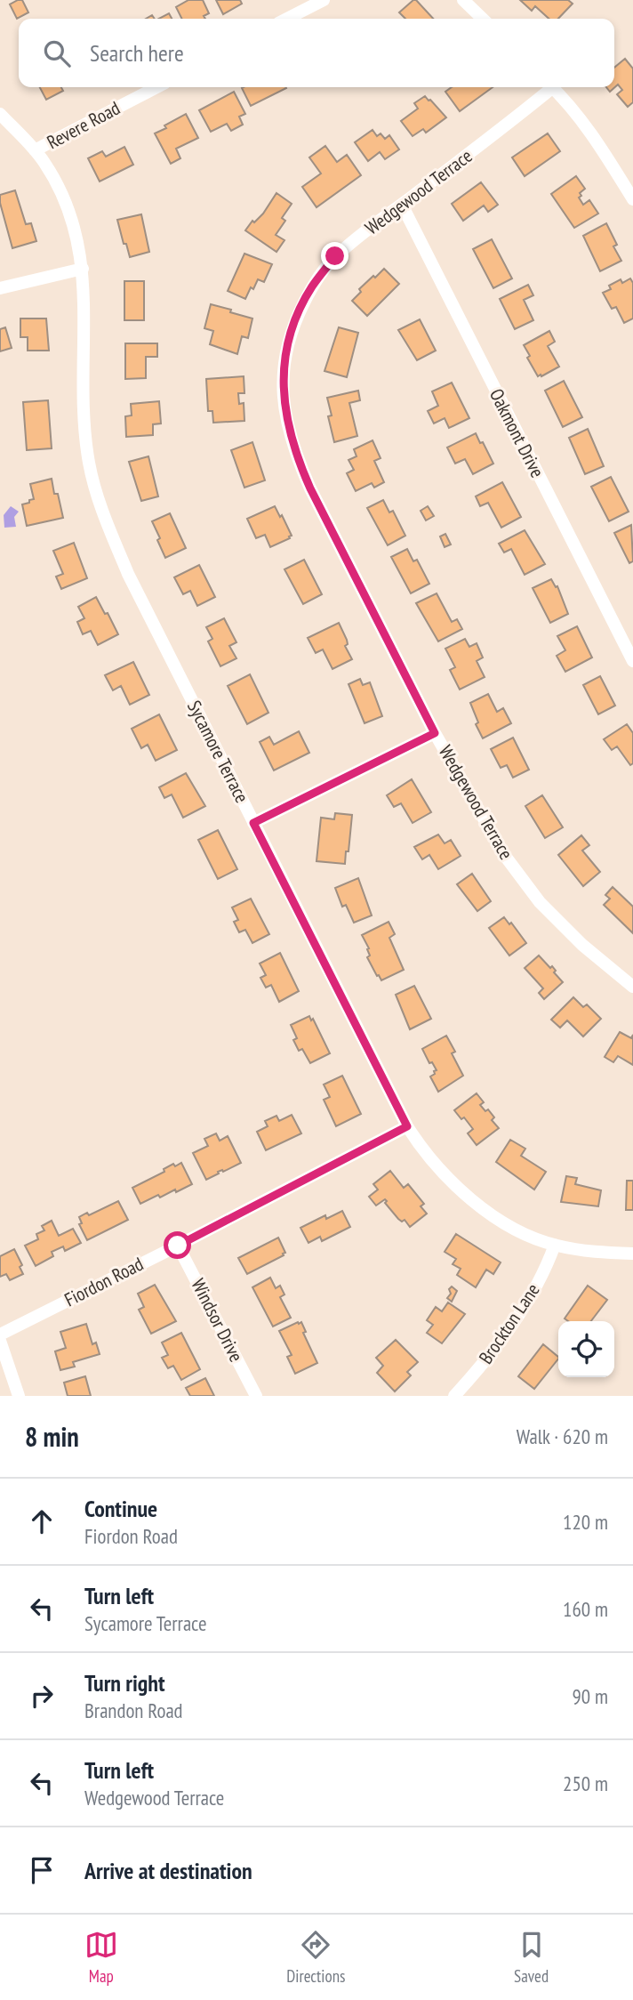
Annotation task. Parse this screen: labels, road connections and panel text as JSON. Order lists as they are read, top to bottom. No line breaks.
{"streets":{"street":["Revere Road","Wedgewood Terrace","Oakmont Drive","Sycamore Terrace","Fiordon Road","Windsor Drive","Brockton Lane"]},"crossings":[["Revere Road","Sycamore Terrace"],["Wedgewood Terrace","Oakmont Drive"],["Sycamore Terrace","Fiordon Road"],["Sycamore Terrace","Brockton Lane"],["Fiordon Road","Windsor Drive"]],"page":{"search":"Search here","heading":["8 min","Walk · 620 m"],"list":[["Continue","Fiordon Road","120 m"],["Turn left","Sycamore Terrace","160 m"],["Turn right","Brandon Road","90 m"],["Turn left","Wedgewood Terrace","250 m"],"Arrive at destination"],"nav":["Map","Directions","Saved"]}}
